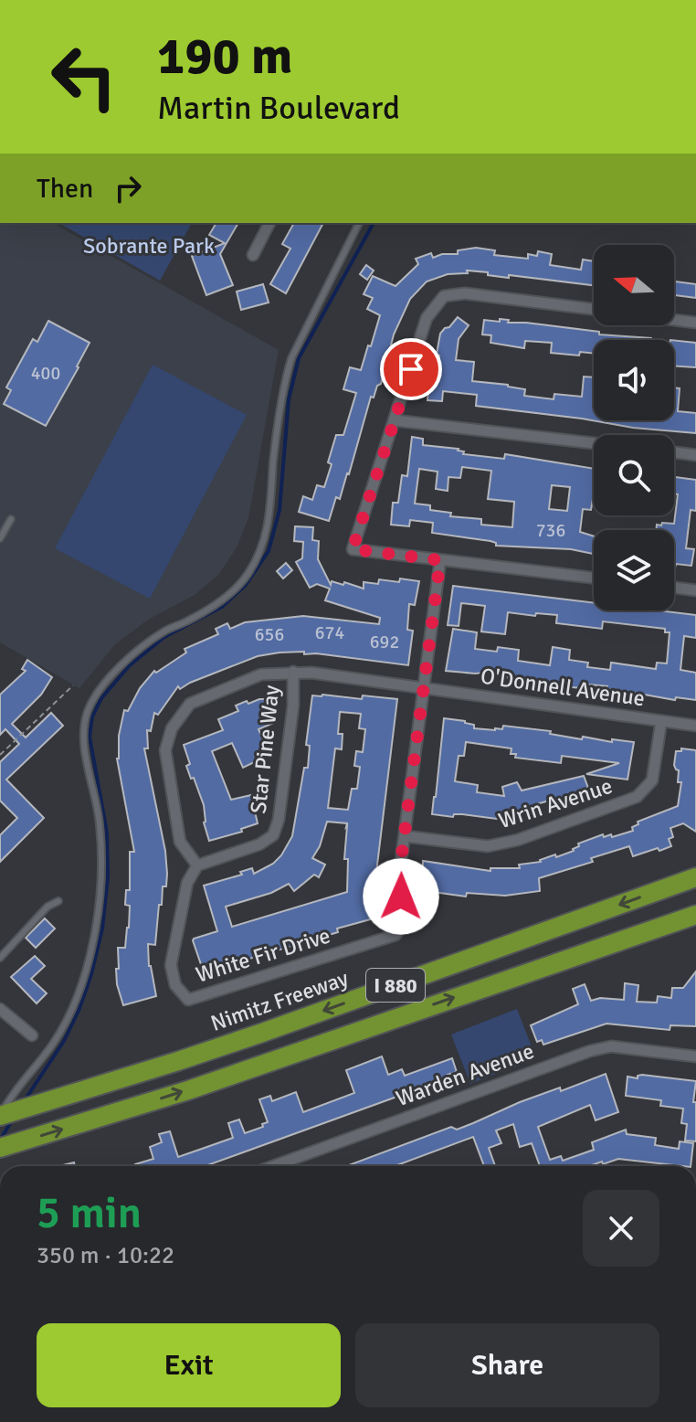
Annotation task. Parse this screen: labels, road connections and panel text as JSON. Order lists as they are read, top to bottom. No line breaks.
{"streets":{"highway":["I 880","Nimitz Freeway"],"street":["O'Donnell Avenue","Star Pine Way","Wrin Avenue","White Fir Drive","Warden Avenue"]},"crossings":[["O'Donnell Avenue","Star Pine Way"],["O'Donnell Avenue","Wrin Avenue"],["O'Donnell Avenue","White Fir Drive"],["Star Pine Way","White Fir Drive"],["Wrin Avenue","White Fir Drive"]],"parks":["Sobrante Park"],"house_numbers":["400","736","674","656","692"],"north":"left","page":{"turn":["190 m","Martin Boulevard"],"then":"Then","heading":["5 min","350 m · 10:22"],"buttons":["Exit","Share"]}}
